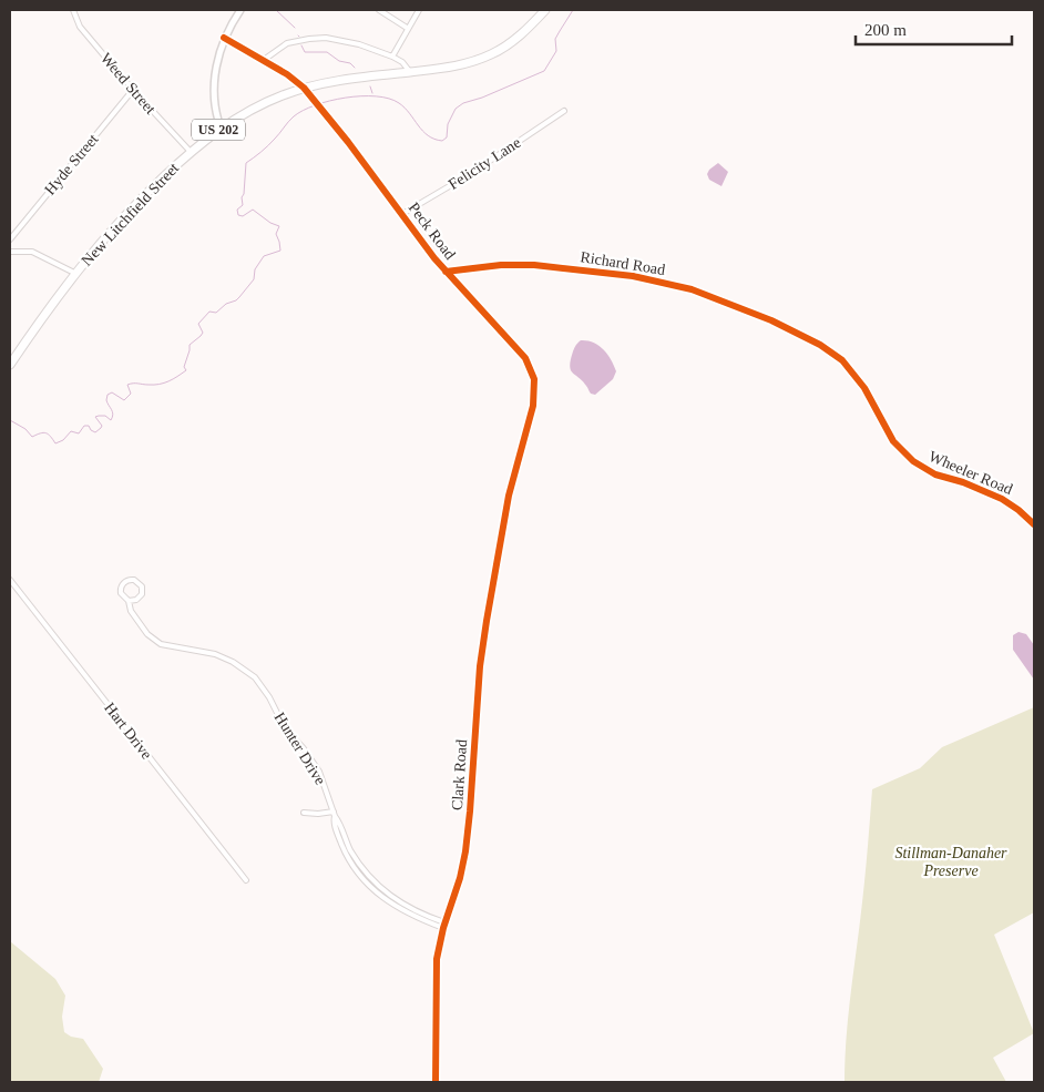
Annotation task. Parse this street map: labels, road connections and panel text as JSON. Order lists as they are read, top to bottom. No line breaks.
{"streets":{"highway":["US 202","New Litchfield Street"],"street":["Weed Street","Felicity Lane","Hyde Street","Peck Road","Richard Road","Wheeler Road","Hart Drive","Hunter Drive","Clark Road"]},"crossings":[["Weed Street","Hyde Street"],["Weed Street","New Litchfield Street"],["Felicity Lane","Peck Road"],["New Litchfield Street","Peck Road"],["Peck Road","Richard Road"],["Peck Road","Clark Road"],["Richard Road","Wheeler Road"],["Hunter Drive","Clark Road"]],"parks":["Stillman-Danaher Preserve"],"scale_bar":"200 m"}
